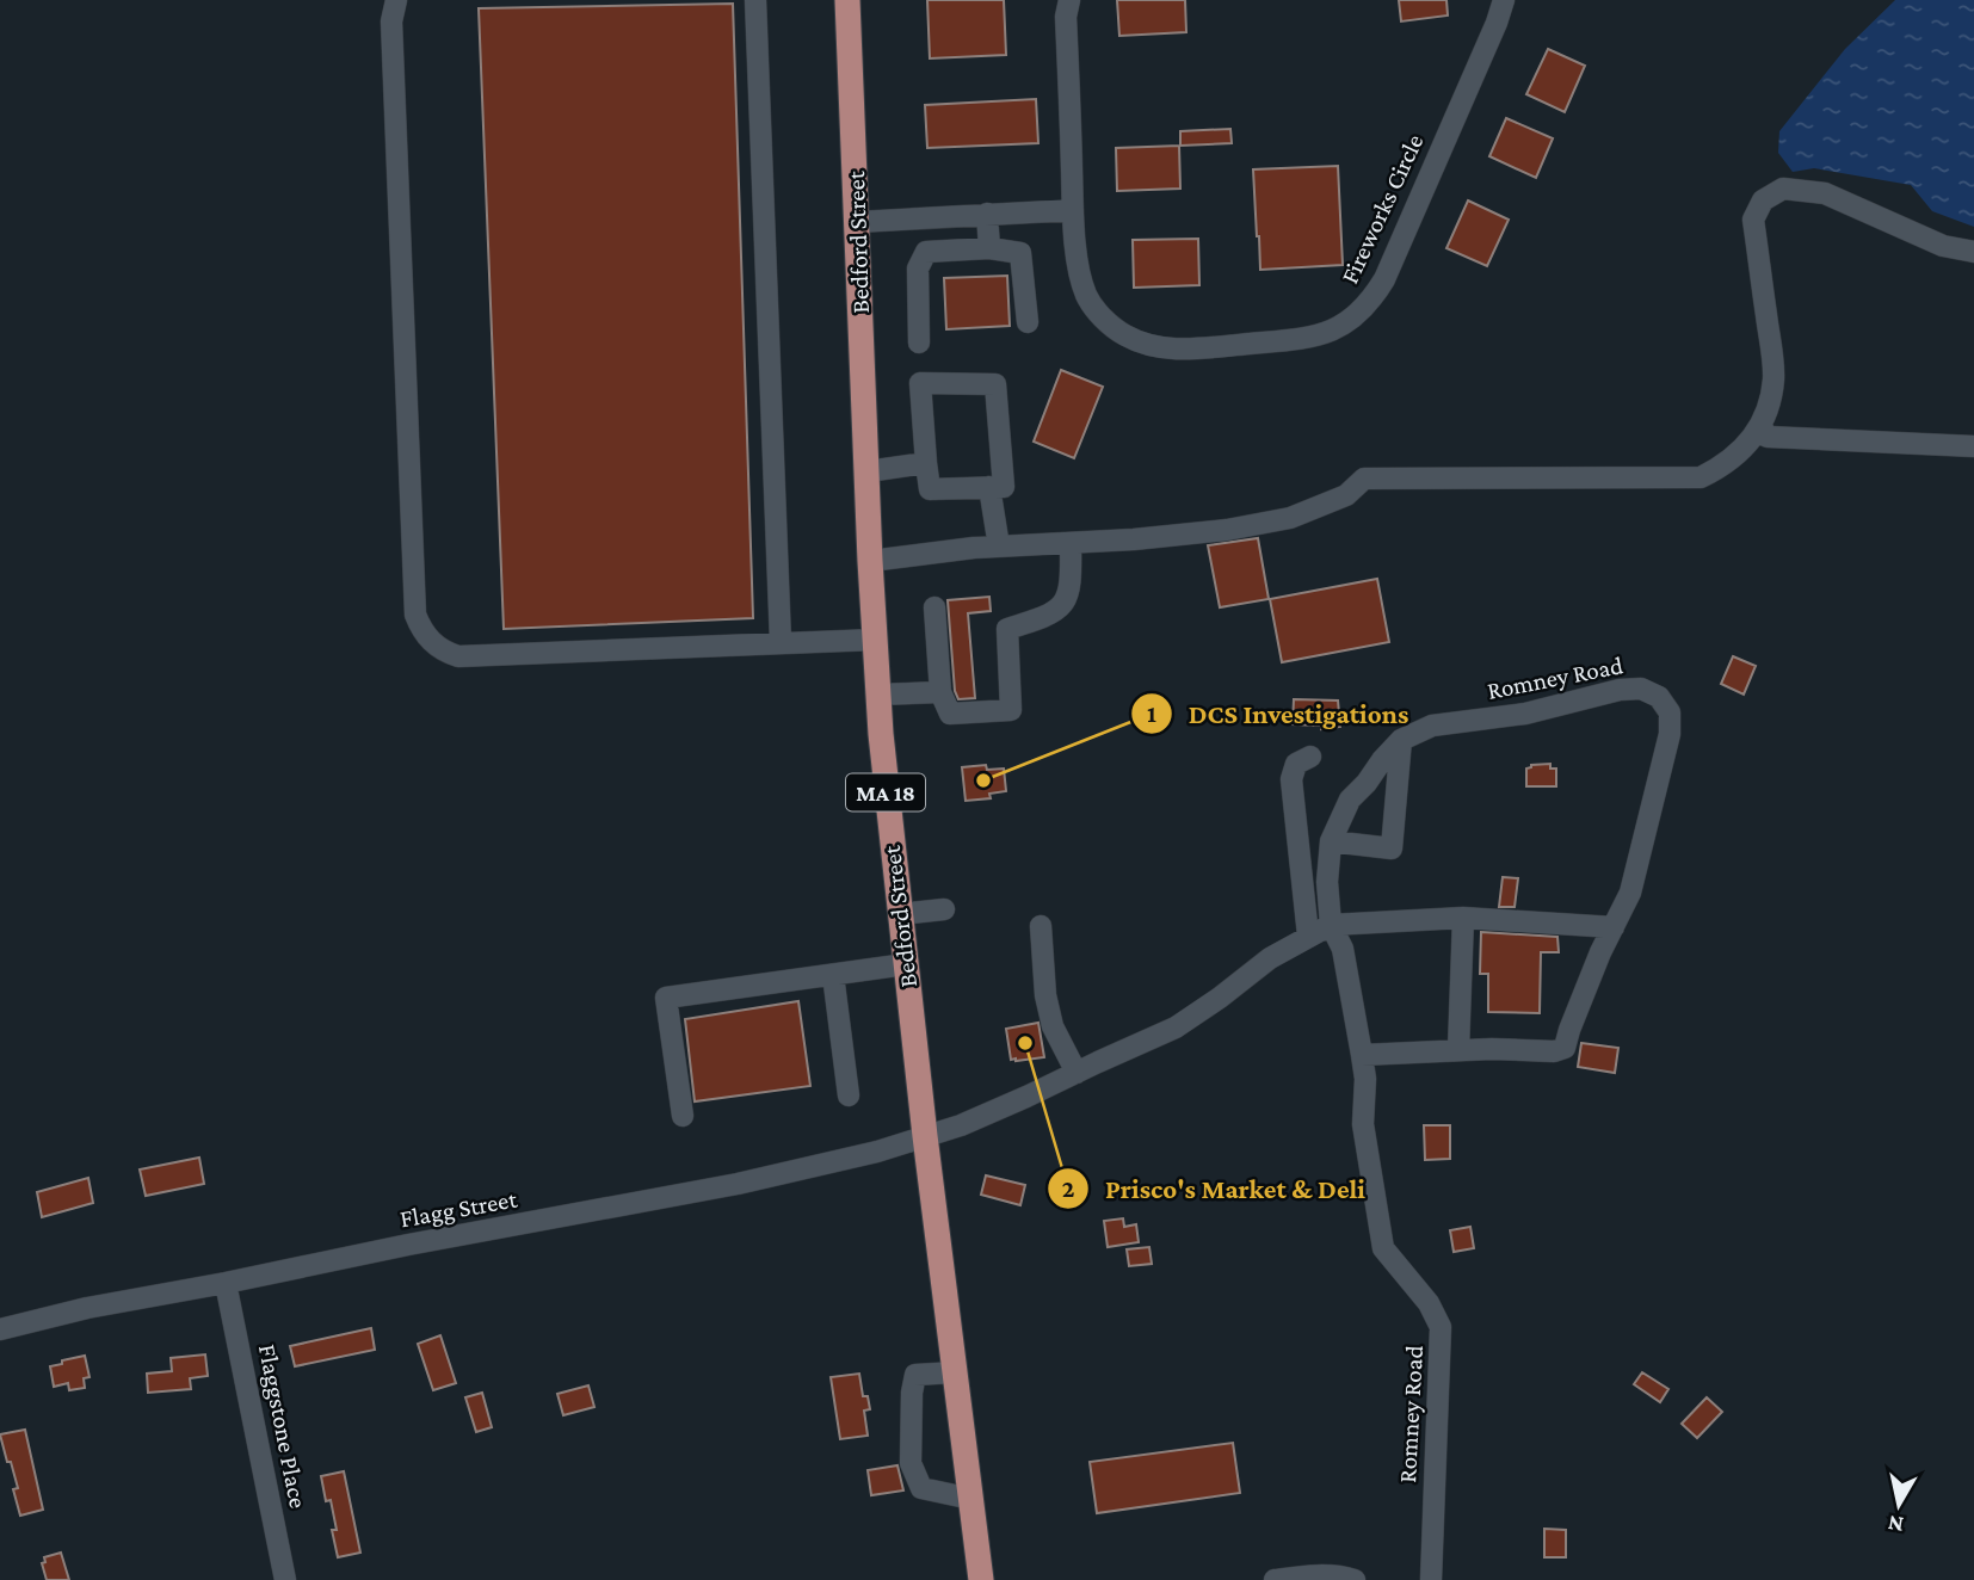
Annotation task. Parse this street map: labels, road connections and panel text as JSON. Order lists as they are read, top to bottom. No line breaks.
{"streets":{"main road":["Bedford Street","MA 18"],"street":["Fireworks Circle","Romney Road","Flagg Street","Flaggstone Place"]},"crossings":[["Bedford Street","Flagg Street"],["Flagg Street","Flaggstone Place"]],"places":["DCS Investigations","Prisco's Market & Deli"],"north":"bottom"}
